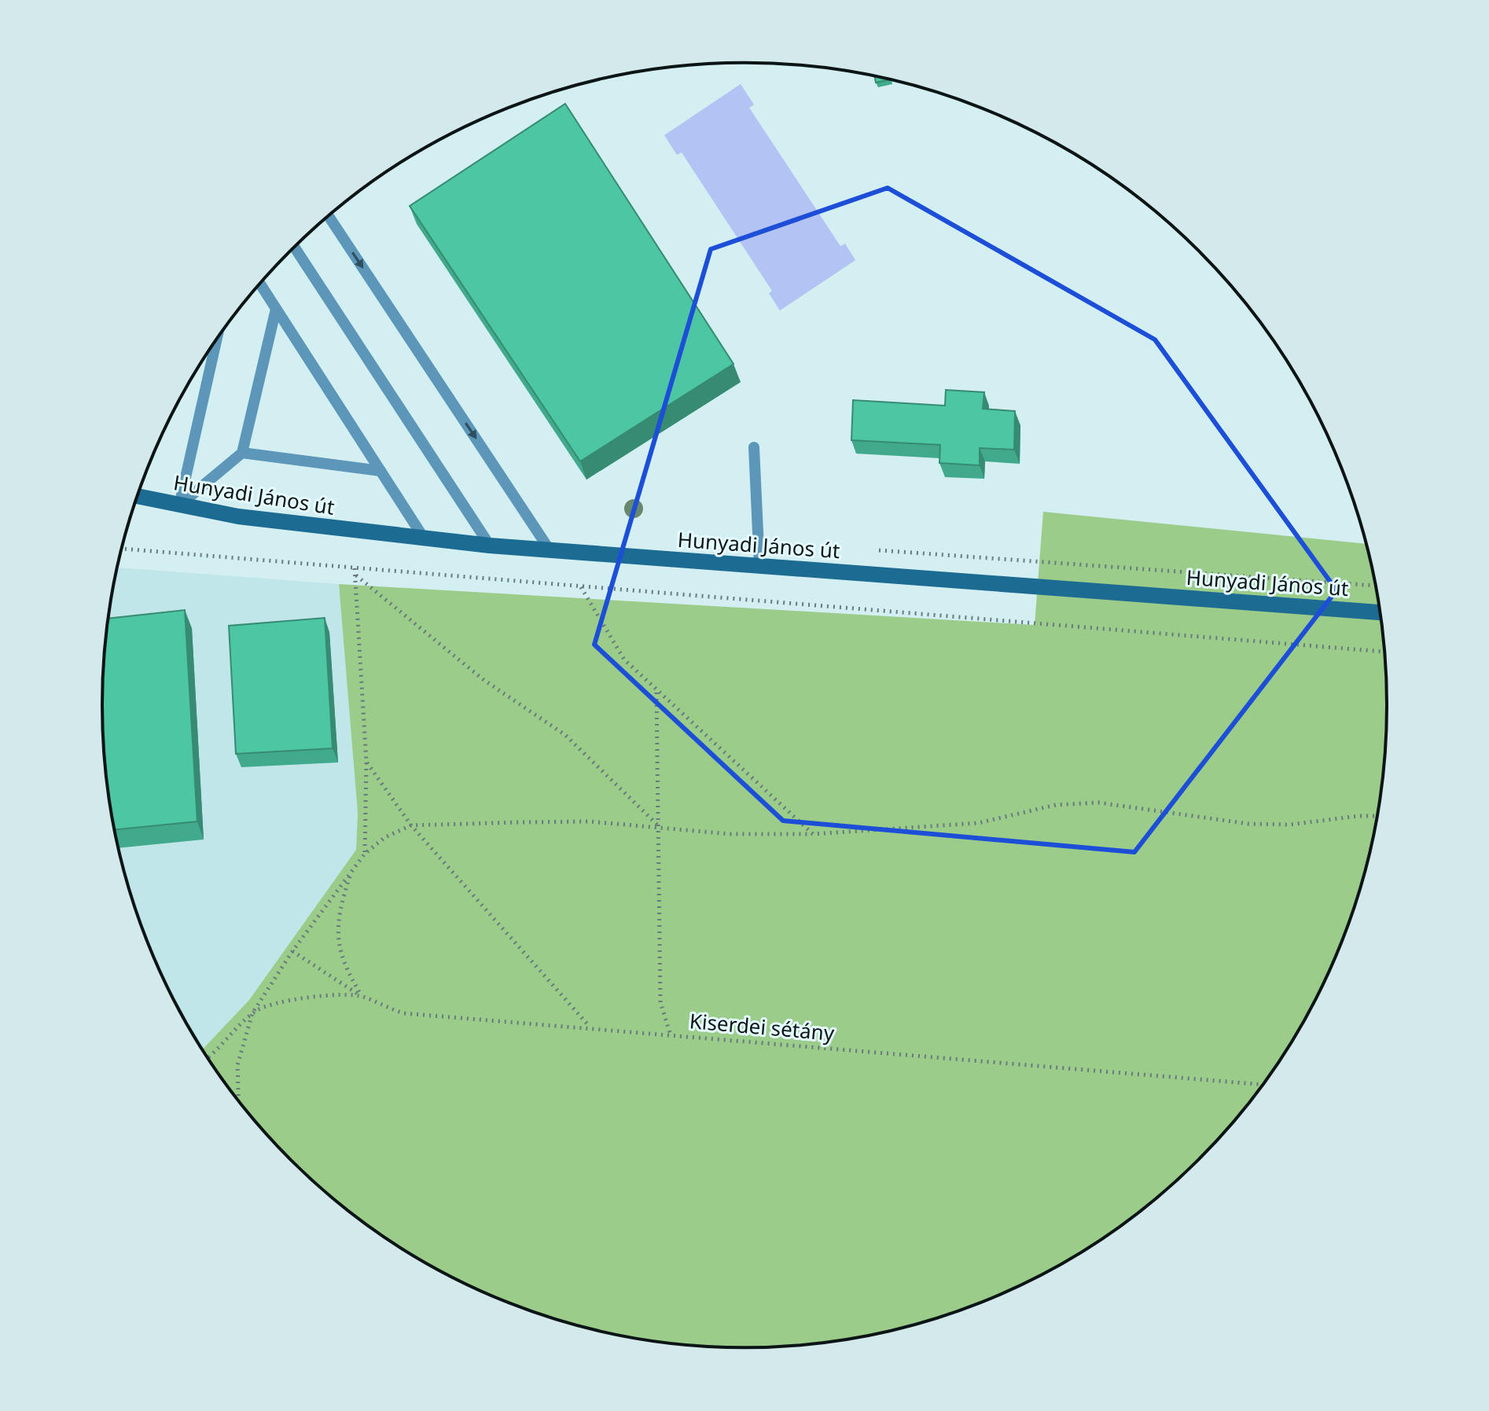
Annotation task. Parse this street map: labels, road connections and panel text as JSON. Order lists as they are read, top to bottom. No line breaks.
{"streets":{"street":["Hunyadi János út"],"path":["Kiserdei sétány"]}}
